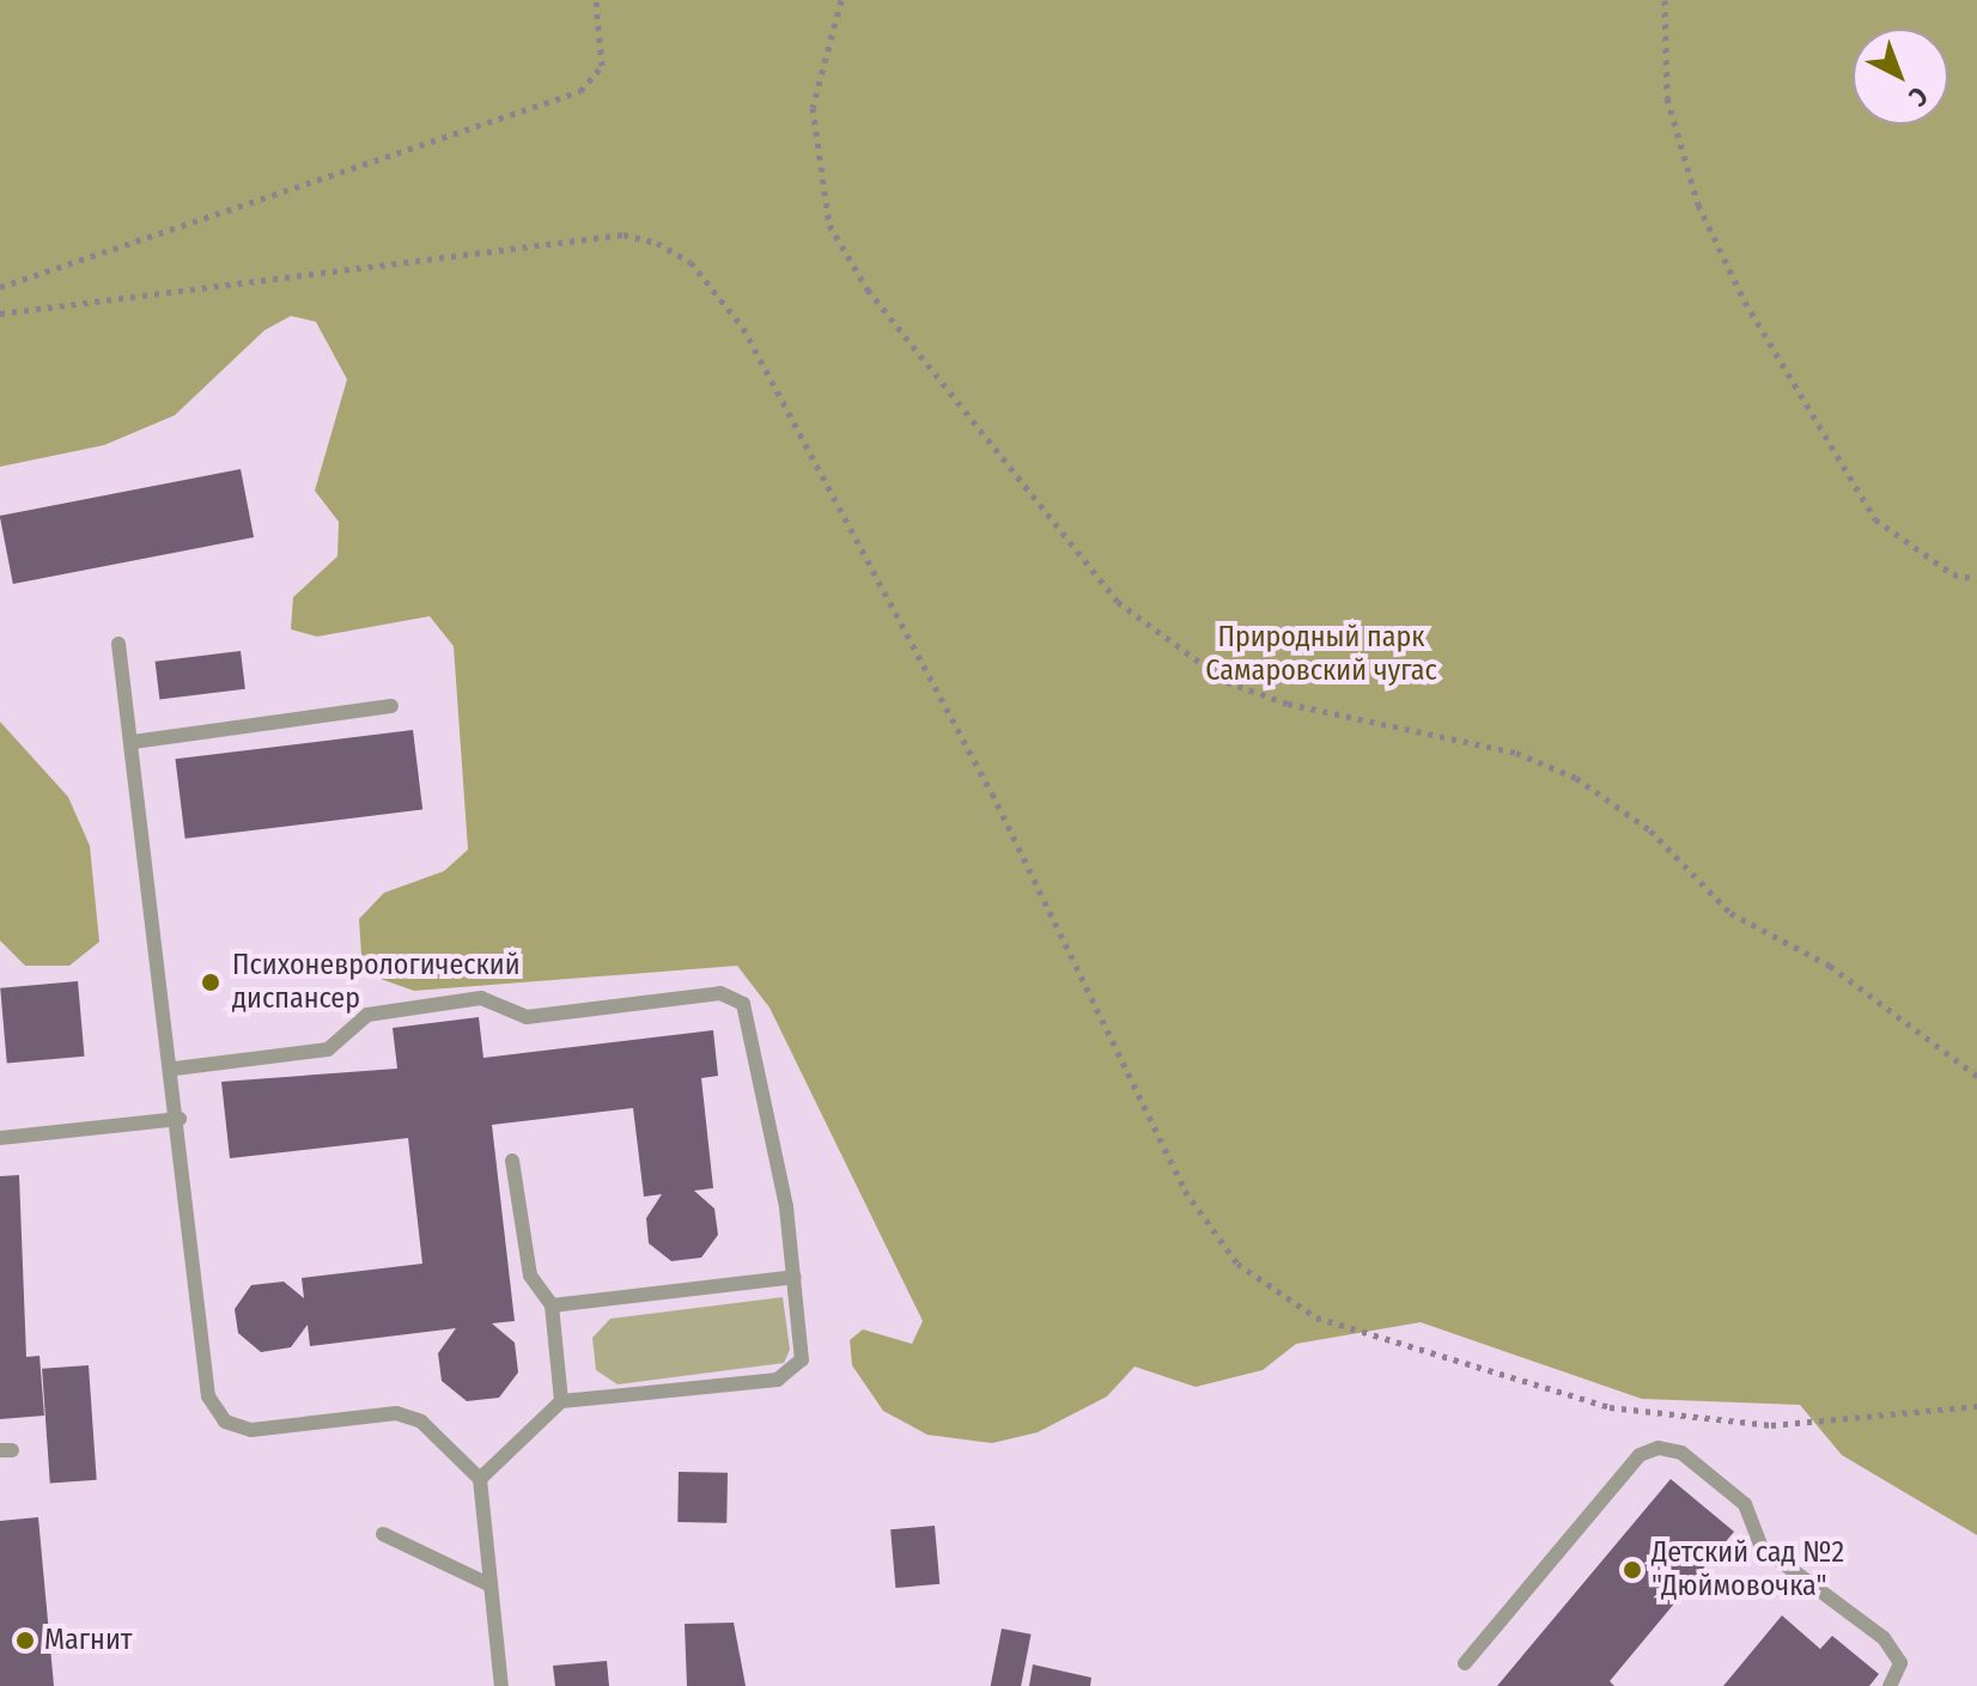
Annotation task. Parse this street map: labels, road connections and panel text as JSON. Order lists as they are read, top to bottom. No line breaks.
{"parks":["Природный парк Самаровский чугас"],"places":["Психоневрологический диспансер","Детский сад №2 \"Дюймовочка\"","Магнит"],"north":"bottom right"}
